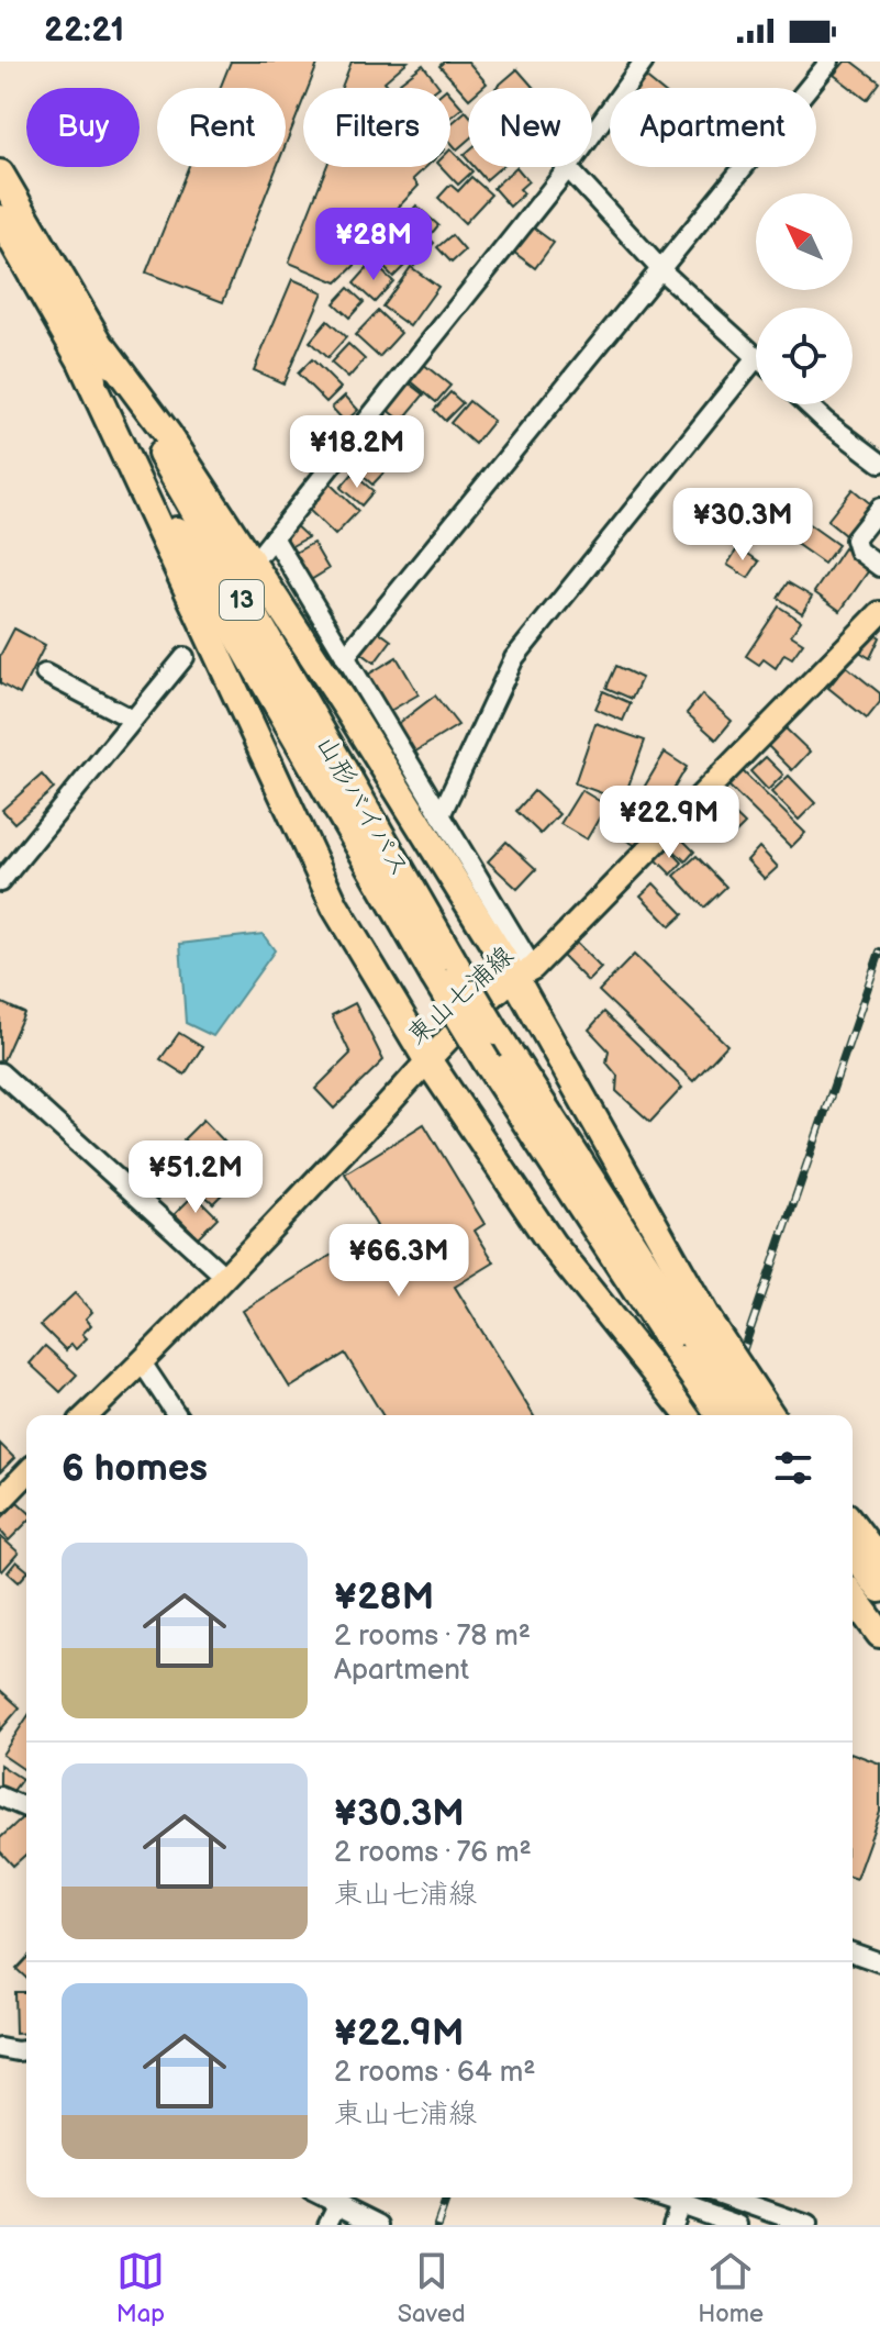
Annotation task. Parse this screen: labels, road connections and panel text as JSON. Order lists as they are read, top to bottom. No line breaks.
{"streets":{"highway":["13","山形バイパス"],"main road":["東山七浦線"]},"north":"top left","page":{"status":"22:21","chip":["Buy","Rent","Filters","New","Apartment"],"price":["¥28M","¥18.2M","¥30.3M","¥22.9M","¥51.2M","¥66.3M"],"heading":"6 homes","list":[{"name":"¥28M","note":"2 rooms · 78 m² · Apartment"},{"name":"¥30.3M","note":"2 rooms · 76 m² · 東山七浦線"},{"name":"¥22.9M","note":"2 rooms · 64 m² · 東山七浦線"}],"tabs":["Map","Saved","Home"]}}
